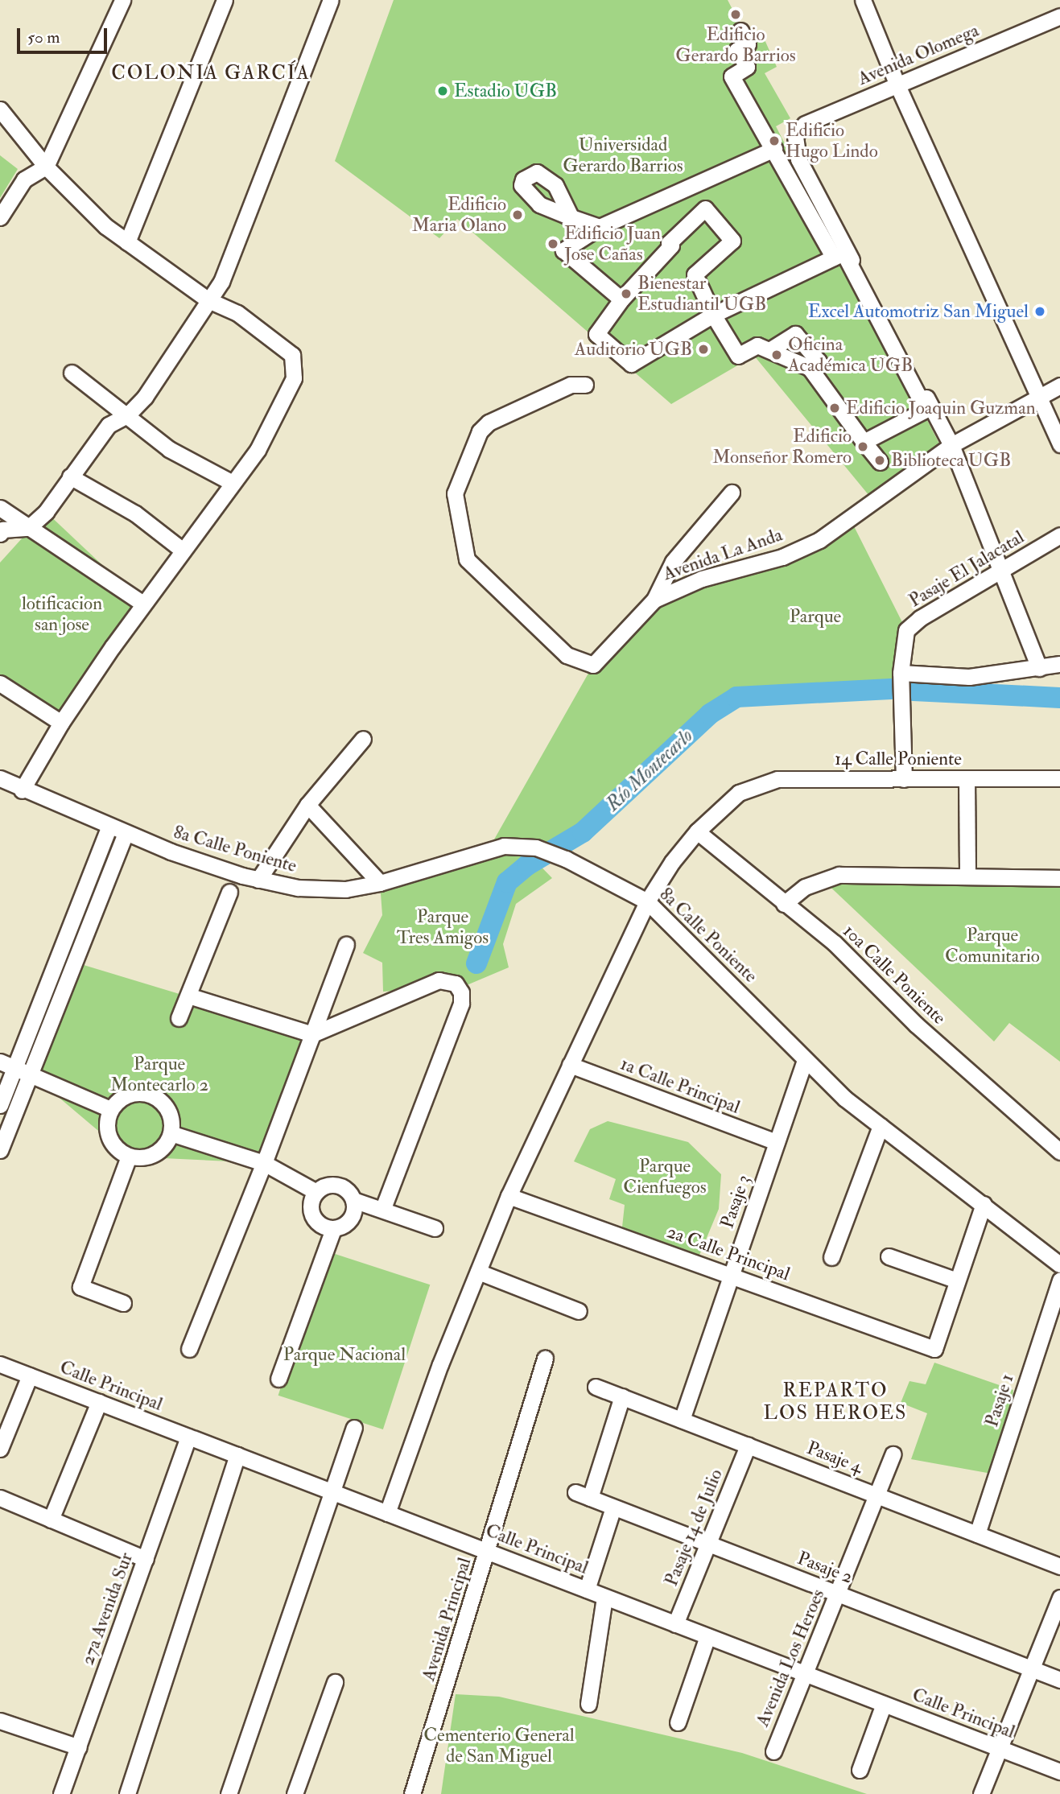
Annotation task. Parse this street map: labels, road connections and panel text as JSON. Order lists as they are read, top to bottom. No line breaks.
{"streets":{"street":["Avenida Olomega","Avenida La Anda","Pasaje El Jalacatal","14 Calle Poniente","8a Calle Poniente","10a Calle Poniente","1a Calle Principal","Pasaje 3","2a Calle Principal","Calle Principal","Pasaje 1","Pasaje 4","Pasaje 14 de Julio","Pasaje 2","27a Avenida Sur","Avenida Principal","Avenida Los Heroes"]},"crossings":[["Avenida Olomega","Avenida La Anda"],["Pasaje El Jalacatal","14 Calle Poniente"],["14 Calle Poniente","10a Calle Poniente"],["8a Calle Poniente","Pasaje 3"],["1a Calle Principal","Pasaje 3"],["Pasaje 3","2a Calle Principal"],["Pasaje 3","Pasaje 4"],["Calle Principal","Pasaje 14 de Julio"],["Calle Principal","27a Avenida Sur"],["Calle Principal","Avenida Principal"],["Calle Principal","Avenida Los Heroes"],["Pasaje 1","Pasaje 4"],["Pasaje 4","Pasaje 14 de Julio"],["Pasaje 4","Pasaje 2"],["Pasaje 4","Avenida Los Heroes"],["Pasaje 14 de Julio","Pasaje 2"],["Pasaje 2","Avenida Los Heroes"]],"districts":["COLONIA GARCÍA","REPARTO LOS HEROES"],"water":["Río Montecarlo"],"parks":["Universidad Gerardo Barrios","lotificacion san jose","Parque","Parque Tres Amigos","Parque Comunitario","Parque Montecarlo 2","Parque Cienfuegos","Parque Nacional","Cementerio General de San Miguel"],"places":["Edificio Gerardo Barrios","Estadio UGB","Edificio Hugo Lindo","Edificio Maria Olano","Edificio Juan Jose Cañas","Bienestar Estudiantil UGB","Excel Automotriz San Miguel","Auditorio UGB","Oficina Académica UGB","Edificio Joaquin Guzman","Edificio Monseñor Romero","Biblioteca UGB"],"scale_bar":"50 m"}
